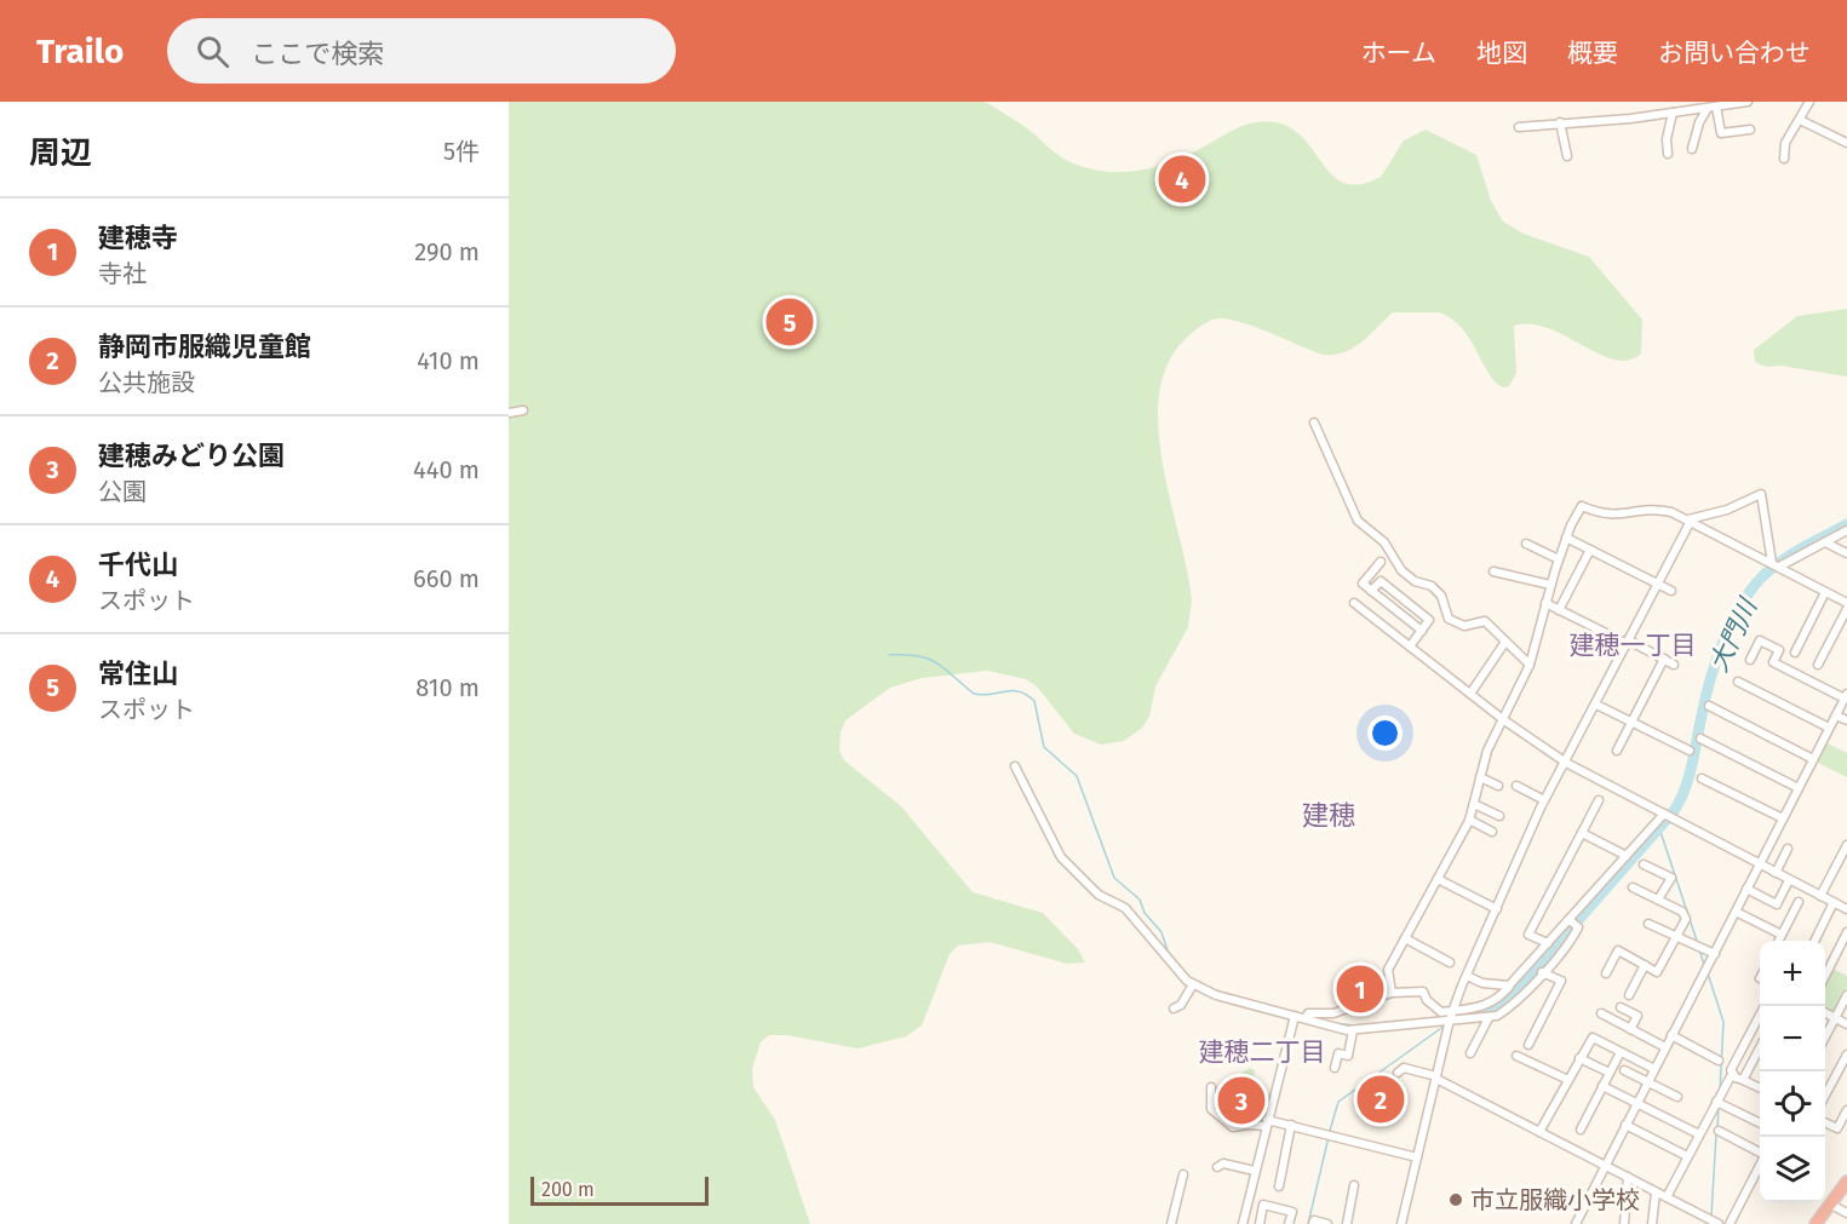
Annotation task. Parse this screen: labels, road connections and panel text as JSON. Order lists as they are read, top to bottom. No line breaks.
{"districts":["建穂一丁目","建穂","建穂二丁目"],"water":["大門川"],"places":["市立服織小学校"],"scale_bar":"200 m","page":{"header":"Trailo","search":"ここで検索","nav":["ホーム","地図","概要","お問い合わせ"],"heading":["周辺","5件"],"pins":["4","5","1","2","3"],"list":[{"mark":"1","name":"建穂寺","note":"寺社","value":"290 m"},{"mark":"2","name":"静岡市服織児童館","note":"公共施設","value":"410 m"},{"mark":"3","name":"建穂みどり公園","note":"公園","value":"440 m"},{"mark":"4","name":"千代山","note":"スポット","value":"660 m"},{"mark":"5","name":"常住山","note":"スポット","value":"810 m"}],"map_buttons":["+","−"],"scale":"200 m"}}
